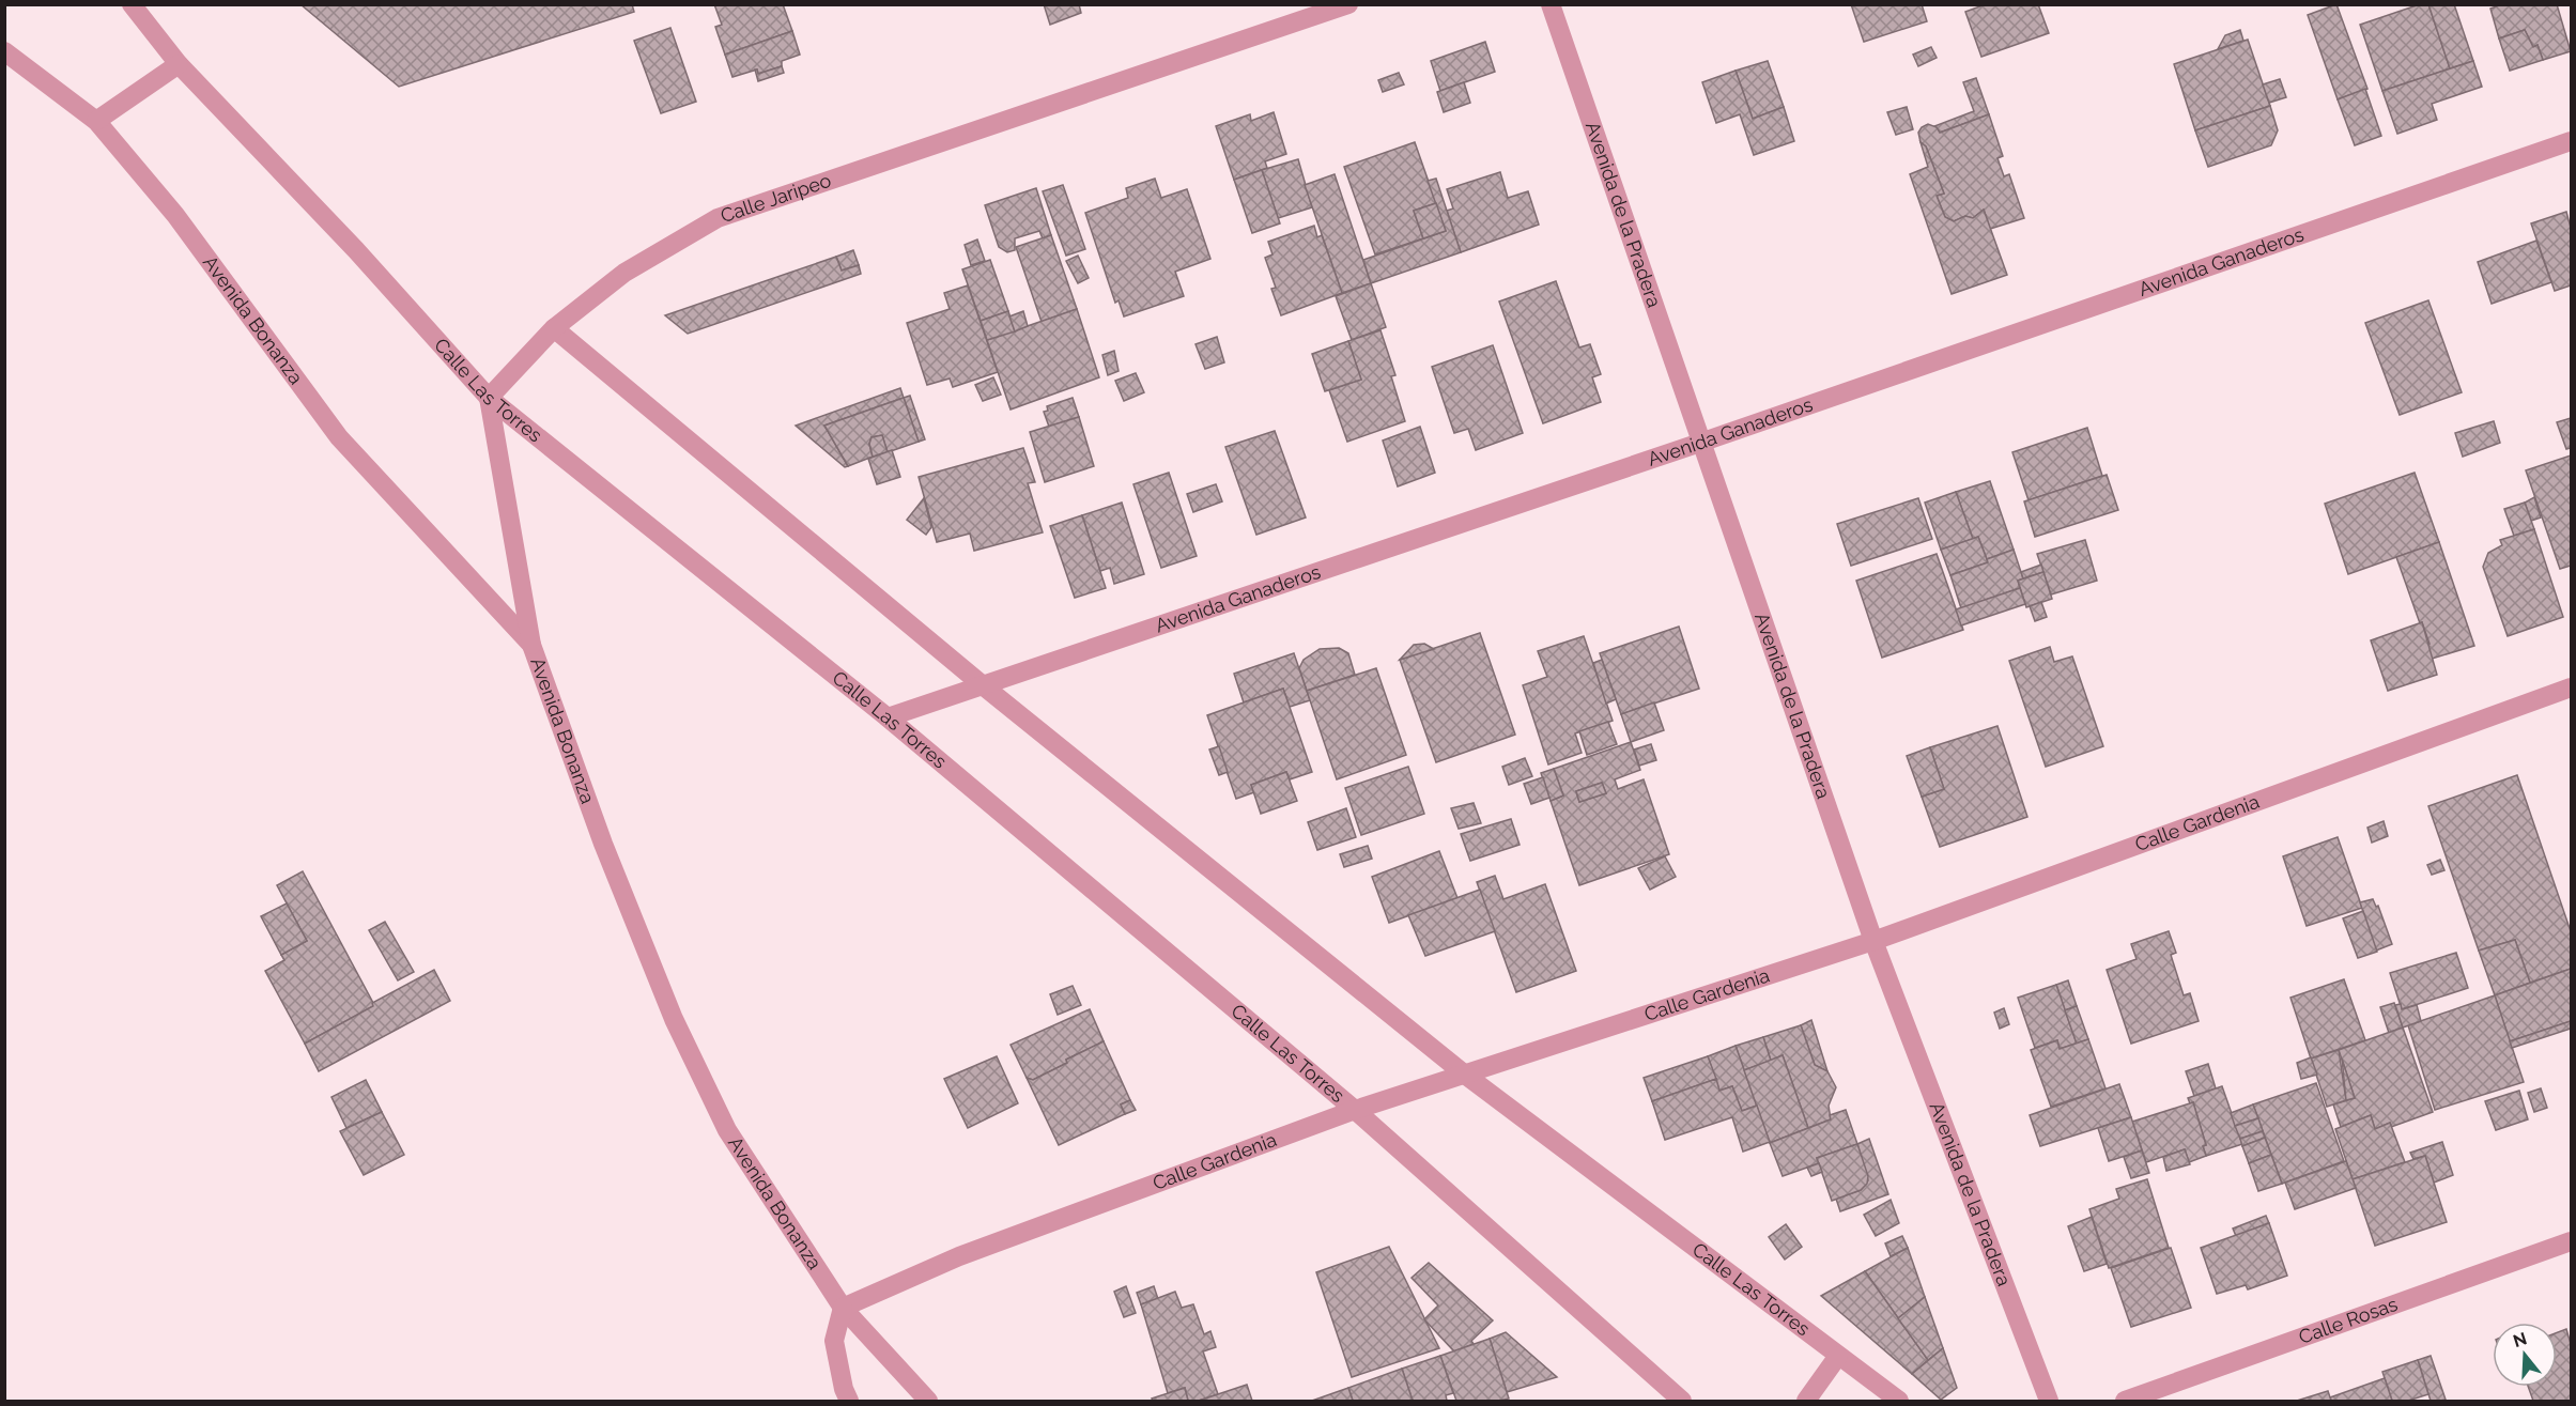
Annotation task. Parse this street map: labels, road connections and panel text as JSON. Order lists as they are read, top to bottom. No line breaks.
{"streets":{"street":["Calle Jaripeo","Avenida de la Pradera","Avenida Ganaderos","Avenida Bonanza","Calle Las Torres","Calle Gardenia","Calle Rosas"]},"crossings":[["Calle Jaripeo","Calle Las Torres"],["Avenida de la Pradera","Avenida Ganaderos"],["Avenida de la Pradera","Calle Gardenia"],["Avenida Ganaderos","Calle Las Torres"],["Avenida Bonanza","Calle Gardenia"],["Calle Las Torres","Calle Gardenia"]],"north":"top"}
